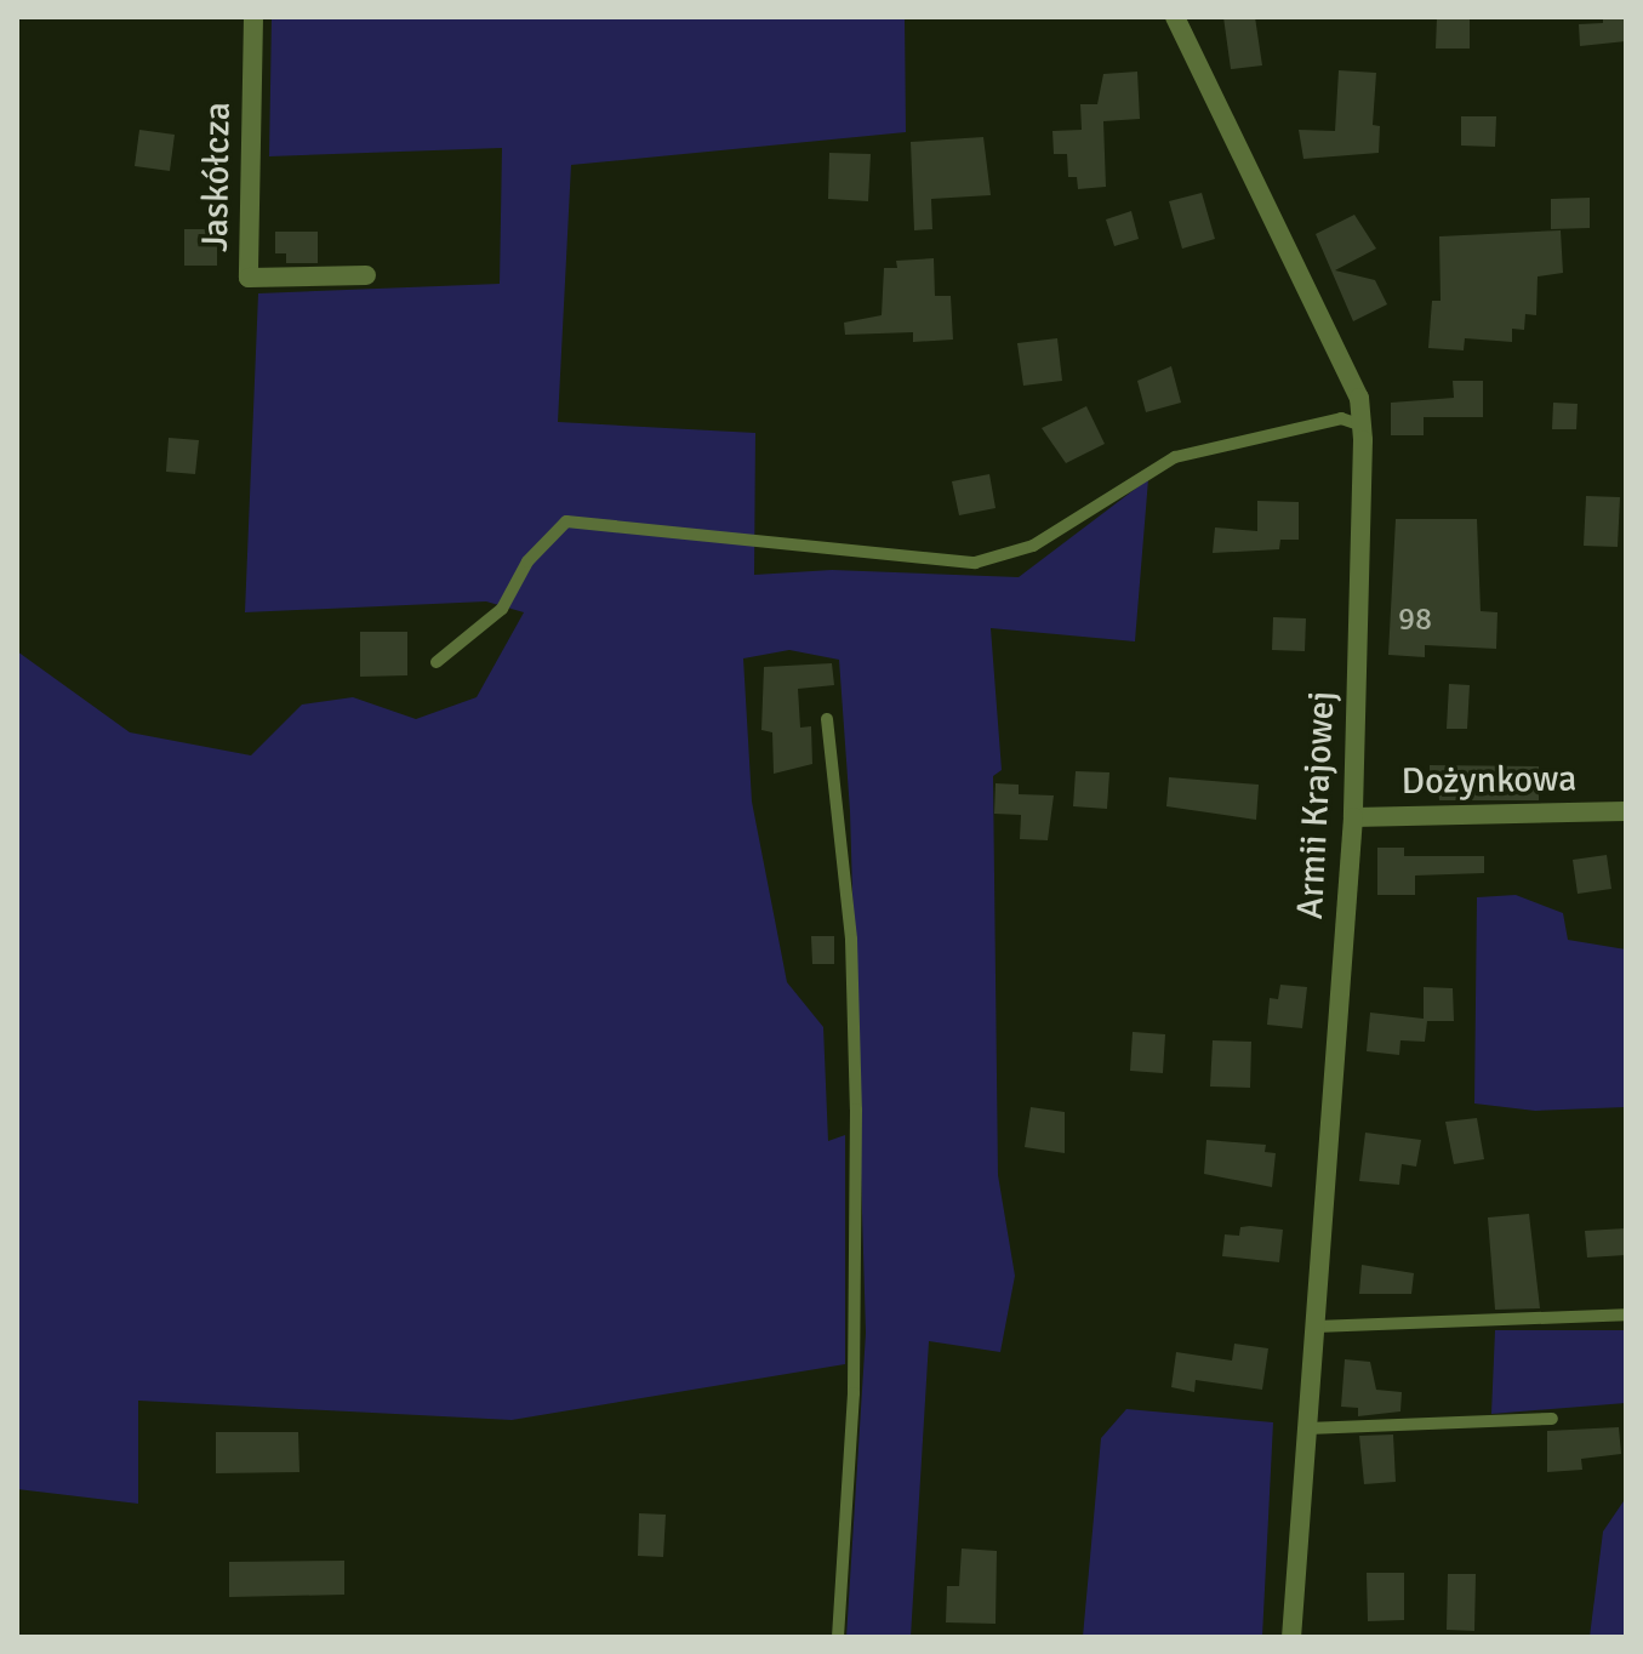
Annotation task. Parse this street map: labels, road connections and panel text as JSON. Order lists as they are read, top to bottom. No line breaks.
{"streets":{"street":["Jaskółcza","Dożynkowa","Armii Krajowej"]},"crossings":[["Dożynkowa","Armii Krajowej"]],"house_numbers":["98"]}
